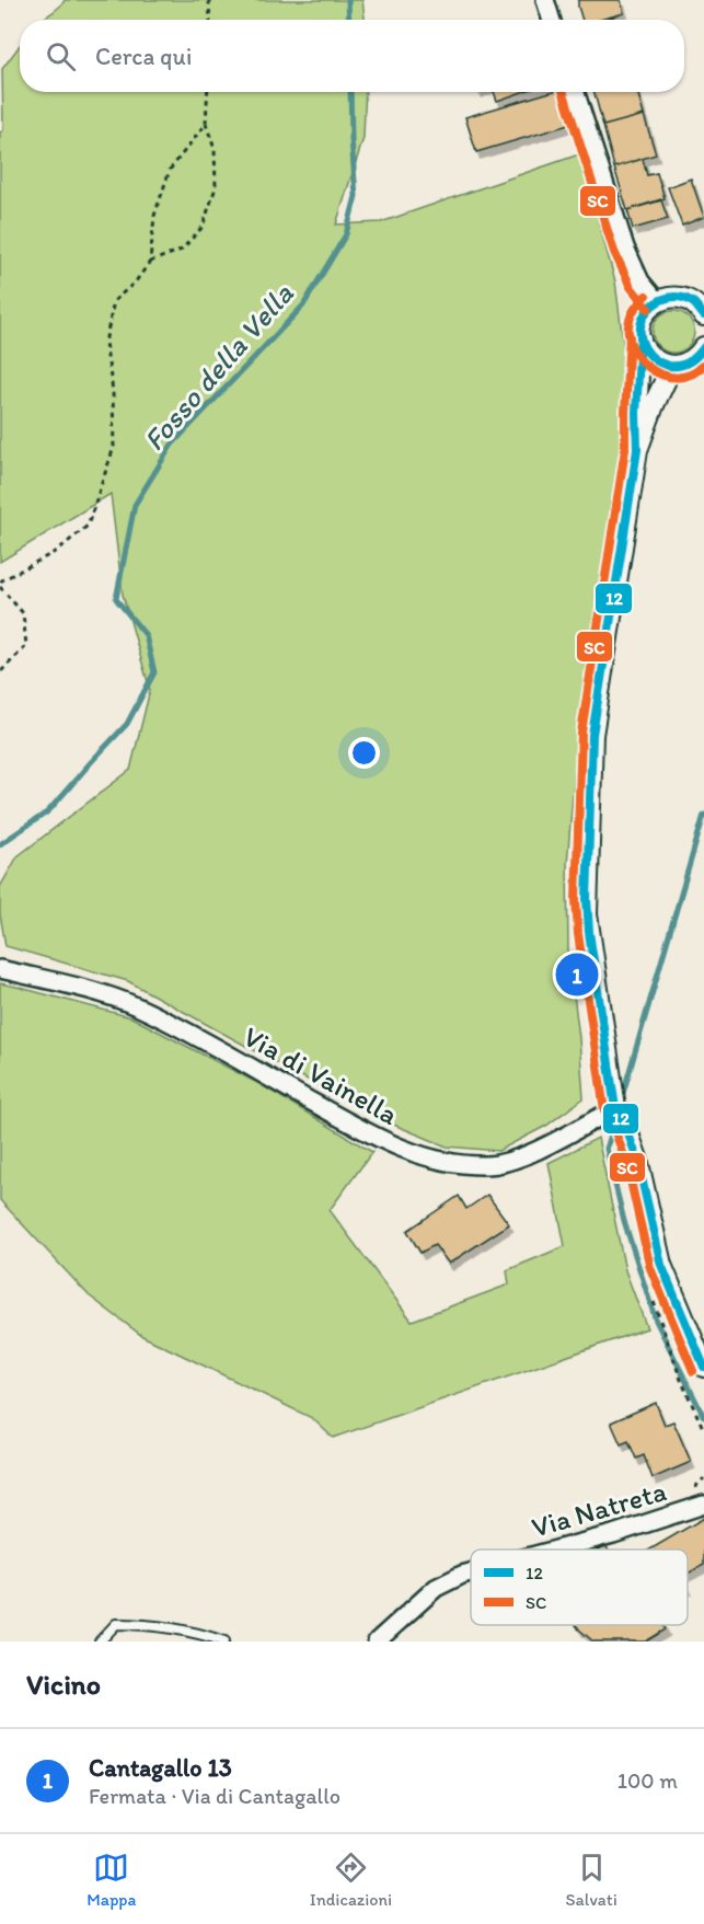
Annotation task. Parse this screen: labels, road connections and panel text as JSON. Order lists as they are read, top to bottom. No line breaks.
{"streets":{"street":["Via di Vainella","Via Natreta"]},"water":["Fosso della Vella"],"lines":["transit line SC","transit line 12"],"legend":["12","SC"],"page":{"search":"Cerca qui","pins":"1","heading":"Vicino","list":[{"mark":"1","name":"Cantagallo 13","note":"Fermata · Via di Cantagallo","value":"100 m"}],"nav":["Mappa","Indicazioni","Salvati"]}}
